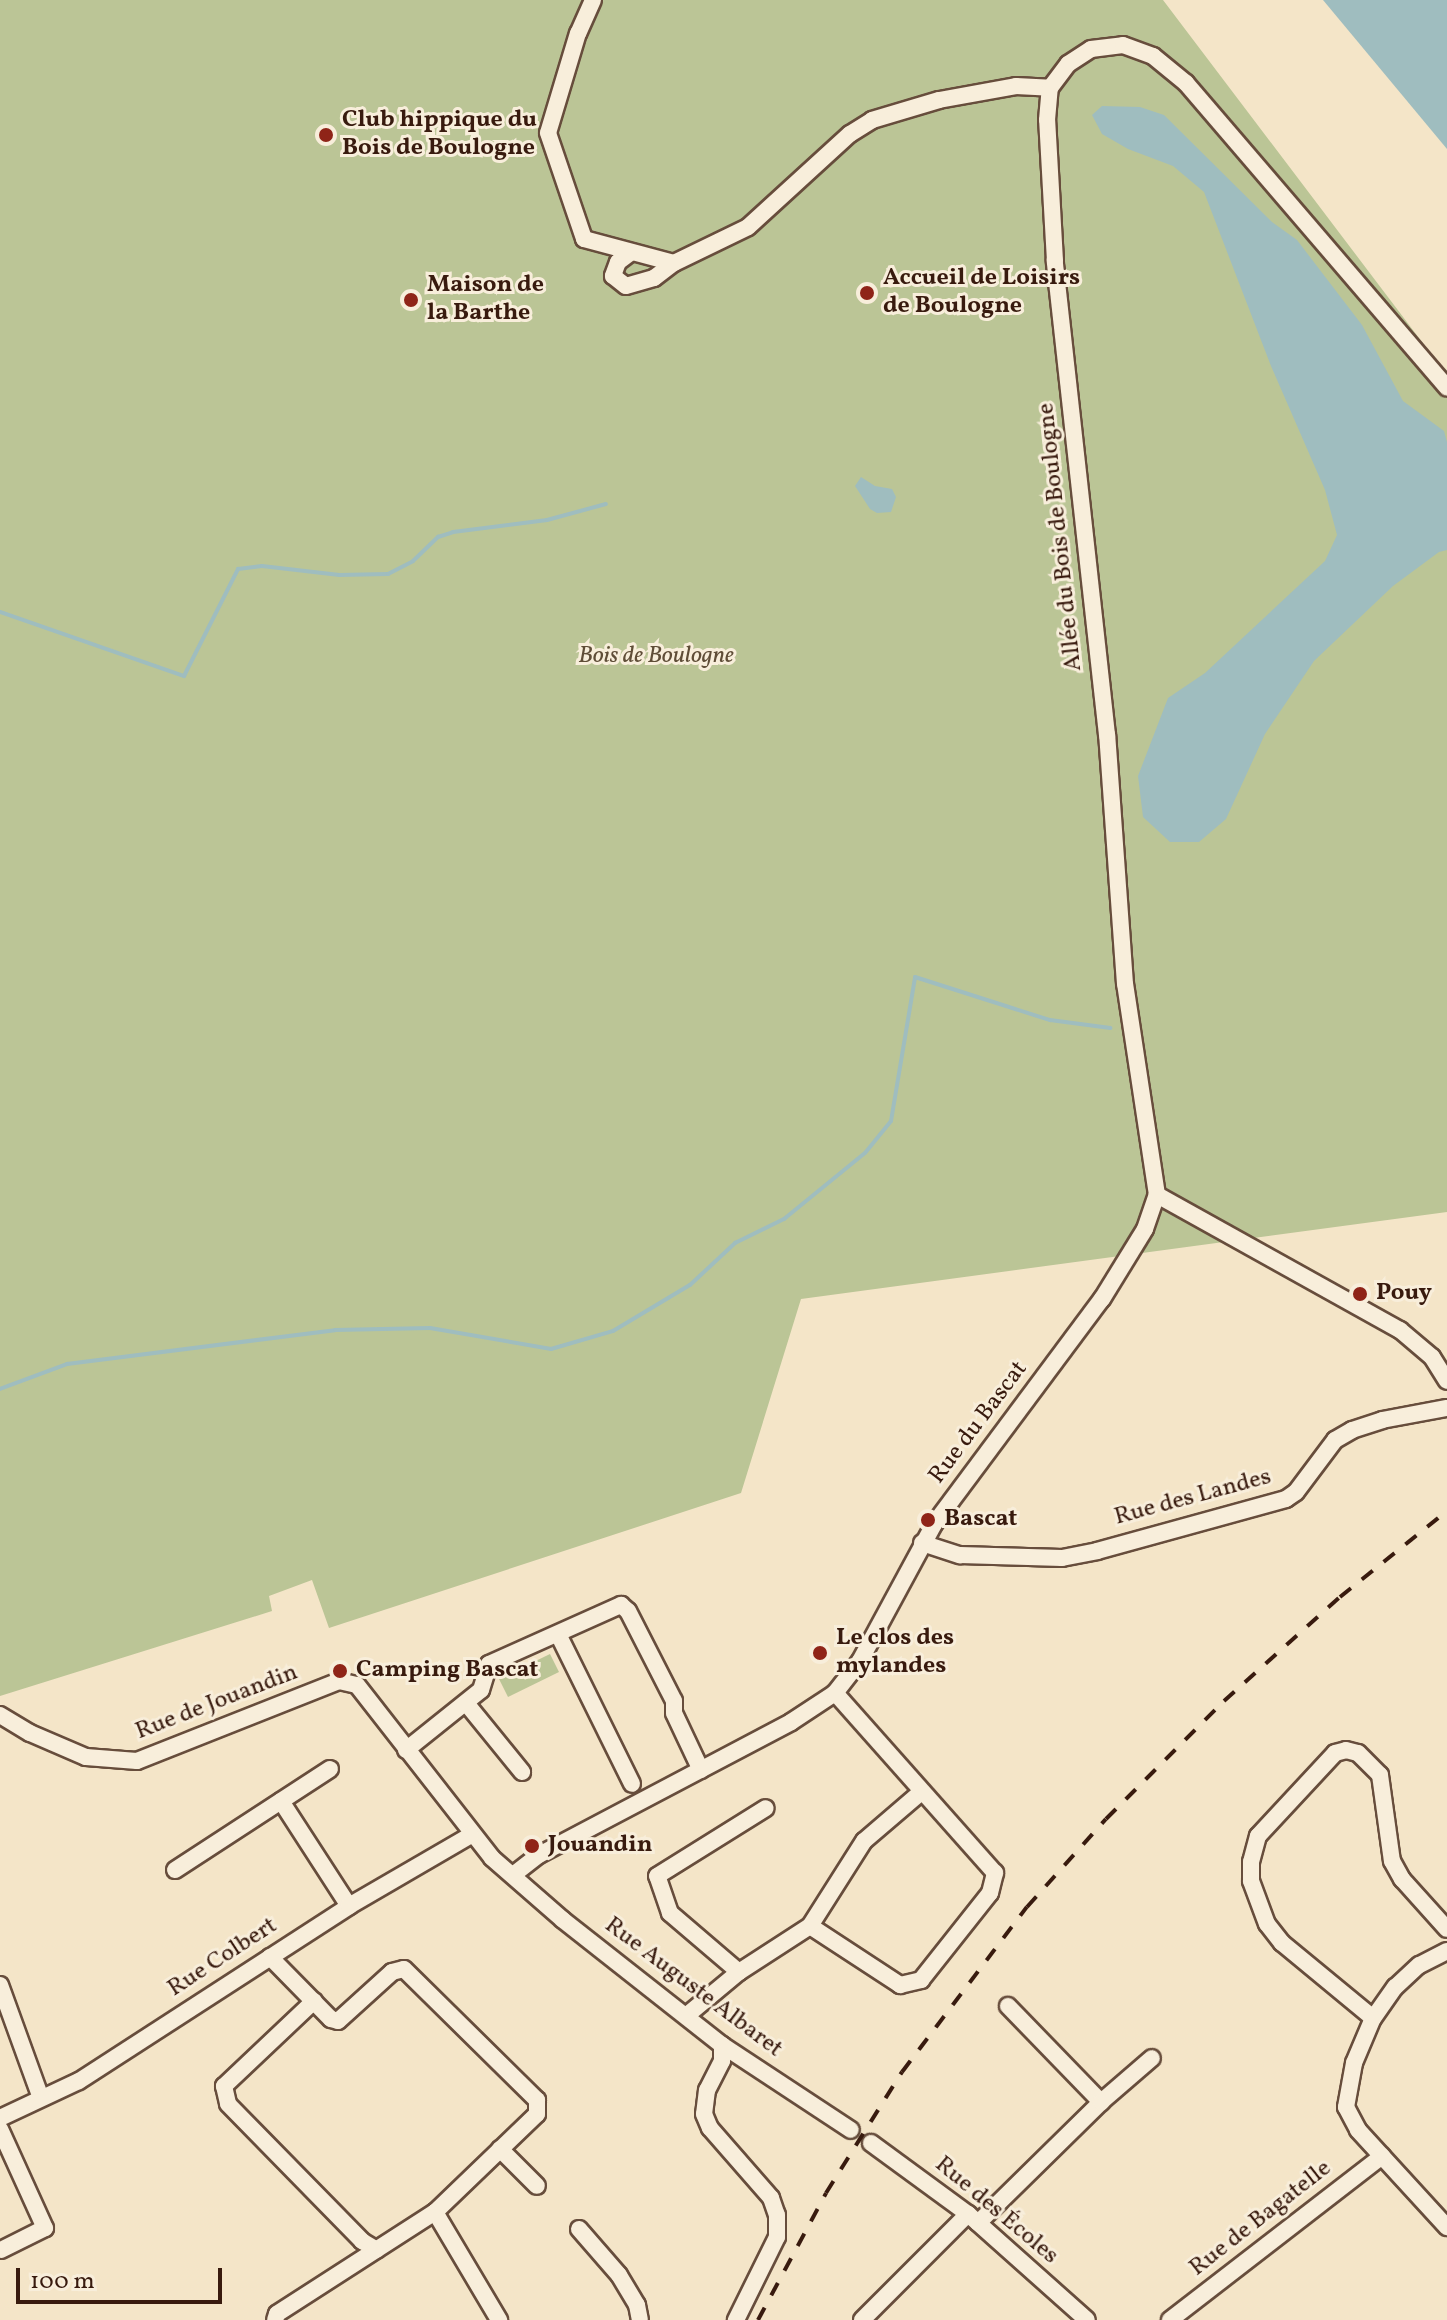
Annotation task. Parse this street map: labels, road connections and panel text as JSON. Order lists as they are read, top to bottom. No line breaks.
{"streets":{"street":["Allée du Bois de Boulogne","Rue du Bascat","Rue des Landes","Rue de Jouandin","Rue Colbert","Rue Auguste Albaret","Rue des Écoles","Rue de Bagatelle"]},"crossings":[["Allée du Bois de Boulogne","Rue du Bascat"],["Rue du Bascat","Rue des Landes"],["Rue du Bascat","Rue de Jouandin"],["Rue du Bascat","Rue Auguste Albaret"],["Rue de Jouandin","Rue Colbert"],["Rue de Jouandin","Rue Auguste Albaret"]],"parks":["Bois de Boulogne"],"places":["Club hippique du Bois de Boulogne","Accueil de Loisirs de Boulogne","Maison de la Barthe","Pouy","Bascat","Le clos des mylandes","Camping Bascat","Jouandin"],"scale_bar":"100 m"}
